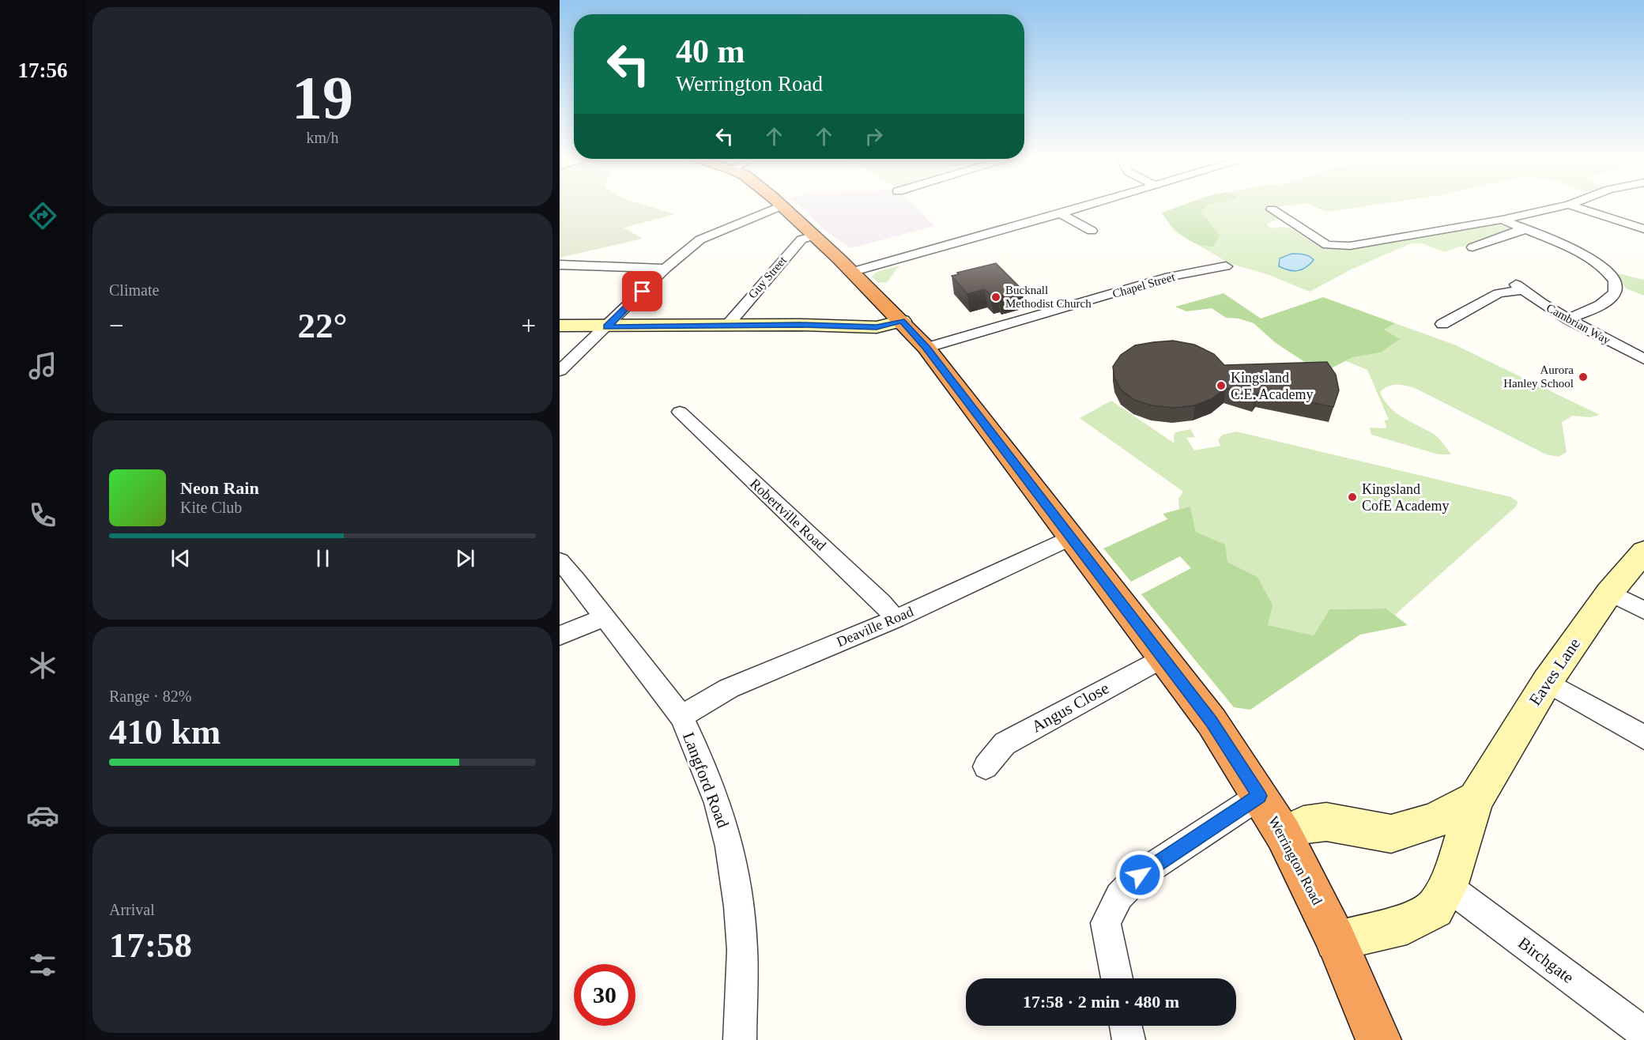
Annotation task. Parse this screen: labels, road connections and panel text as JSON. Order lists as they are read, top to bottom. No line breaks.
{"streets":{"highway":["Werrington Road"],"street":["Guy Street","Chapel Street","Cambrian Way","Robertville Road","Deaville Road","Eaves Lane","Angus Close","Langford Road","Birchgate"]},"crossings":[["Guy Street","Werrington Road"],["Chapel Street","Werrington Road"],["Robertville Road","Deaville Road"],["Deaville Road","Langford Road"],["Deaville Road","Werrington Road"],["Eaves Lane","Werrington Road"],["Eaves Lane","Birchgate"],["Angus Close","Werrington Road"]],"places":["Bucknall Methodist Church","Aurora Hanley School","Kingsland C.E. Academy","Kingsland CofE Academy"],"page":{"tabs":"17:56","tile":[["19","km/h"],"Climate",["Range · 82%","410 km"],["Arrival","17:58"]],"turn":["40 m","Werrington Road"],"heat":["−","22°","+"],"song":["Neon Rain","Kite Club"],"limit":"30","trip":"17:58 · 2 min · 480 m"}}
